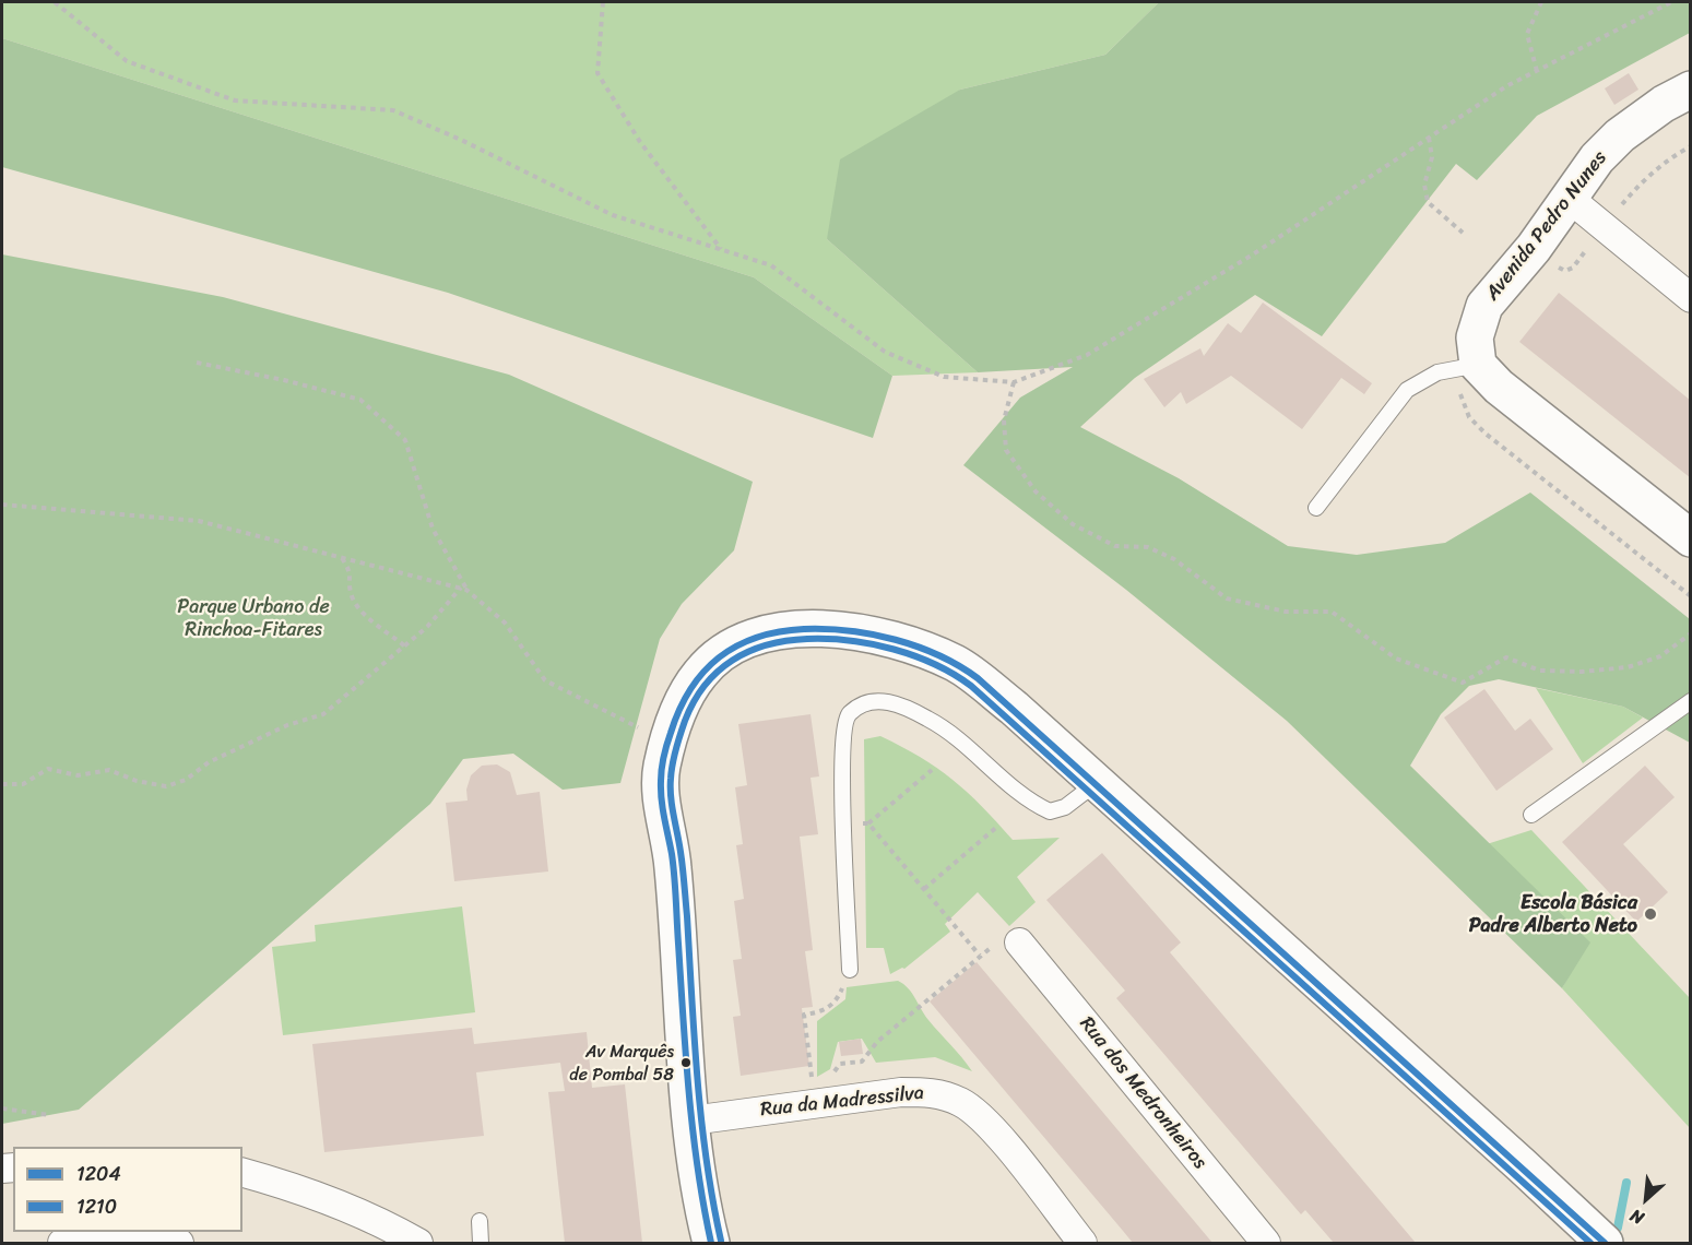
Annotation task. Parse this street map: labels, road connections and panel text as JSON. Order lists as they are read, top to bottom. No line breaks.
{"streets":{"street":["Avenida Pedro Nunes","Rua dos Medronheiros","Rua da Madressilva"]},"parks":["Parque Urbano de Rinchoa-Fitares"],"places":["Escola Básica Padre Alberto Neto","Av Marquês de Pombal 58"],"lines":["transit line 1204","transit line 1210"],"legend":["1204","1210"],"north":"bottom left"}
